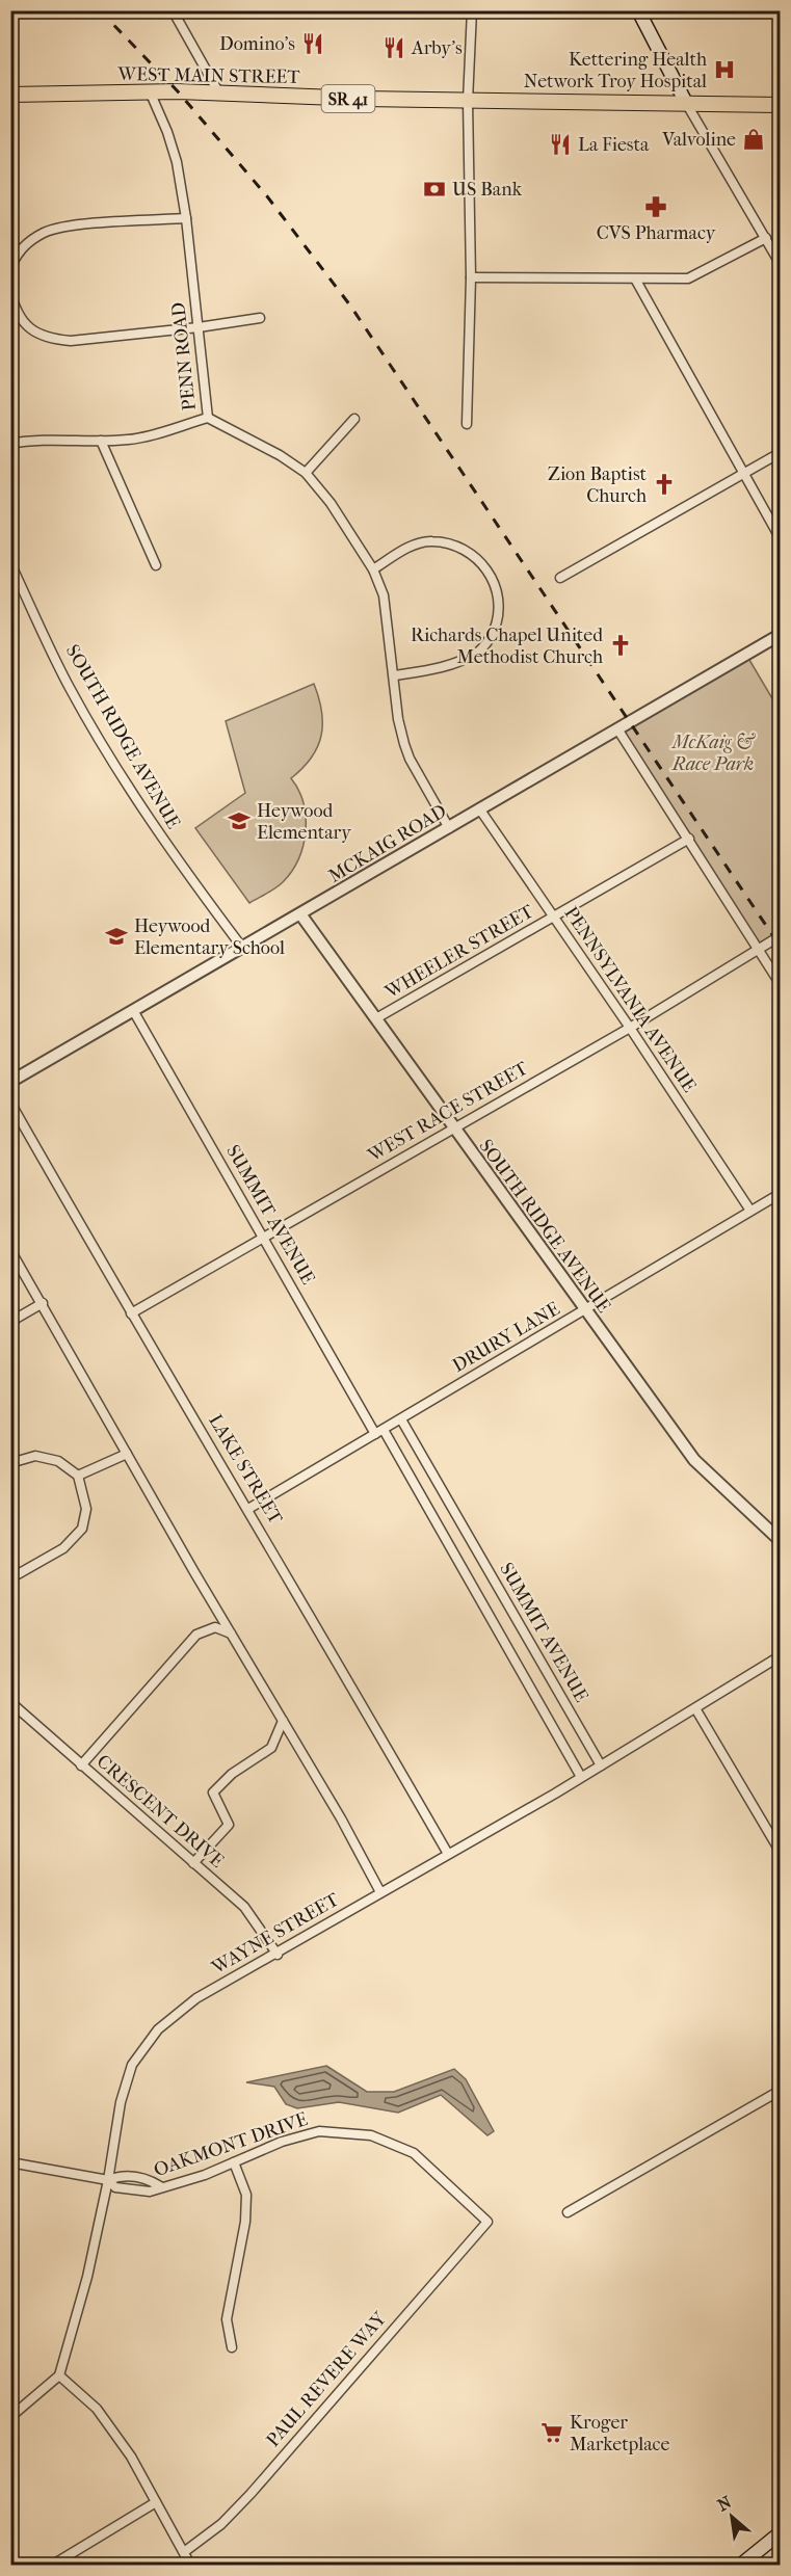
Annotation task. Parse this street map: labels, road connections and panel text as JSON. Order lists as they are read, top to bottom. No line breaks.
{"streets":{"main road":["WEST MAIN STREET","SR 41"],"street":["PENN ROAD","SOUTH RIDGE AVENUE","MCKAIG ROAD","WHEELER STREET","PENNSYLVANIA AVENUE","WEST RACE STREET","SUMMIT AVENUE","DRURY LANE","LAKE STREET","CRESCENT DRIVE","WAYNE STREET","OAKMONT DRIVE","PAUL REVERE WAY"]},"crossings":[["WEST MAIN STREET","PENN ROAD"],["PENN ROAD","MCKAIG ROAD"],["SOUTH RIDGE AVENUE","MCKAIG ROAD"],["SOUTH RIDGE AVENUE","WHEELER STREET"],["SOUTH RIDGE AVENUE","WEST RACE STREET"],["SOUTH RIDGE AVENUE","DRURY LANE"],["MCKAIG ROAD","PENNSYLVANIA AVENUE"],["MCKAIG ROAD","SUMMIT AVENUE"],["WHEELER STREET","PENNSYLVANIA AVENUE"],["PENNSYLVANIA AVENUE","WEST RACE STREET"],["PENNSYLVANIA AVENUE","DRURY LANE"],["WEST RACE STREET","SUMMIT AVENUE"],["WEST RACE STREET","LAKE STREET"],["SUMMIT AVENUE","DRURY LANE"],["SUMMIT AVENUE","WAYNE STREET"],["DRURY LANE","LAKE STREET"],["LAKE STREET","WAYNE STREET"],["CRESCENT DRIVE","WAYNE STREET"],["WAYNE STREET","OAKMONT DRIVE"],["OAKMONT DRIVE","PAUL REVERE WAY"]],"parks":["McKaig & Race Park"],"places":{"restaurant":["Domino's","Arby's","La Fiesta"],"hospital":["Kettering Health Network Troy Hospital"],"shop":["Valvoline"],"bank":["US Bank"],"pharmacy":["CVS Pharmacy"],"church":["Zion Baptist Church","Richards Chapel United Methodist Church"],"school or university":["Heywood Elementary","Heywood Elementary School"],"supermarket":["Kroger Marketplace"]},"north":"top left"}
